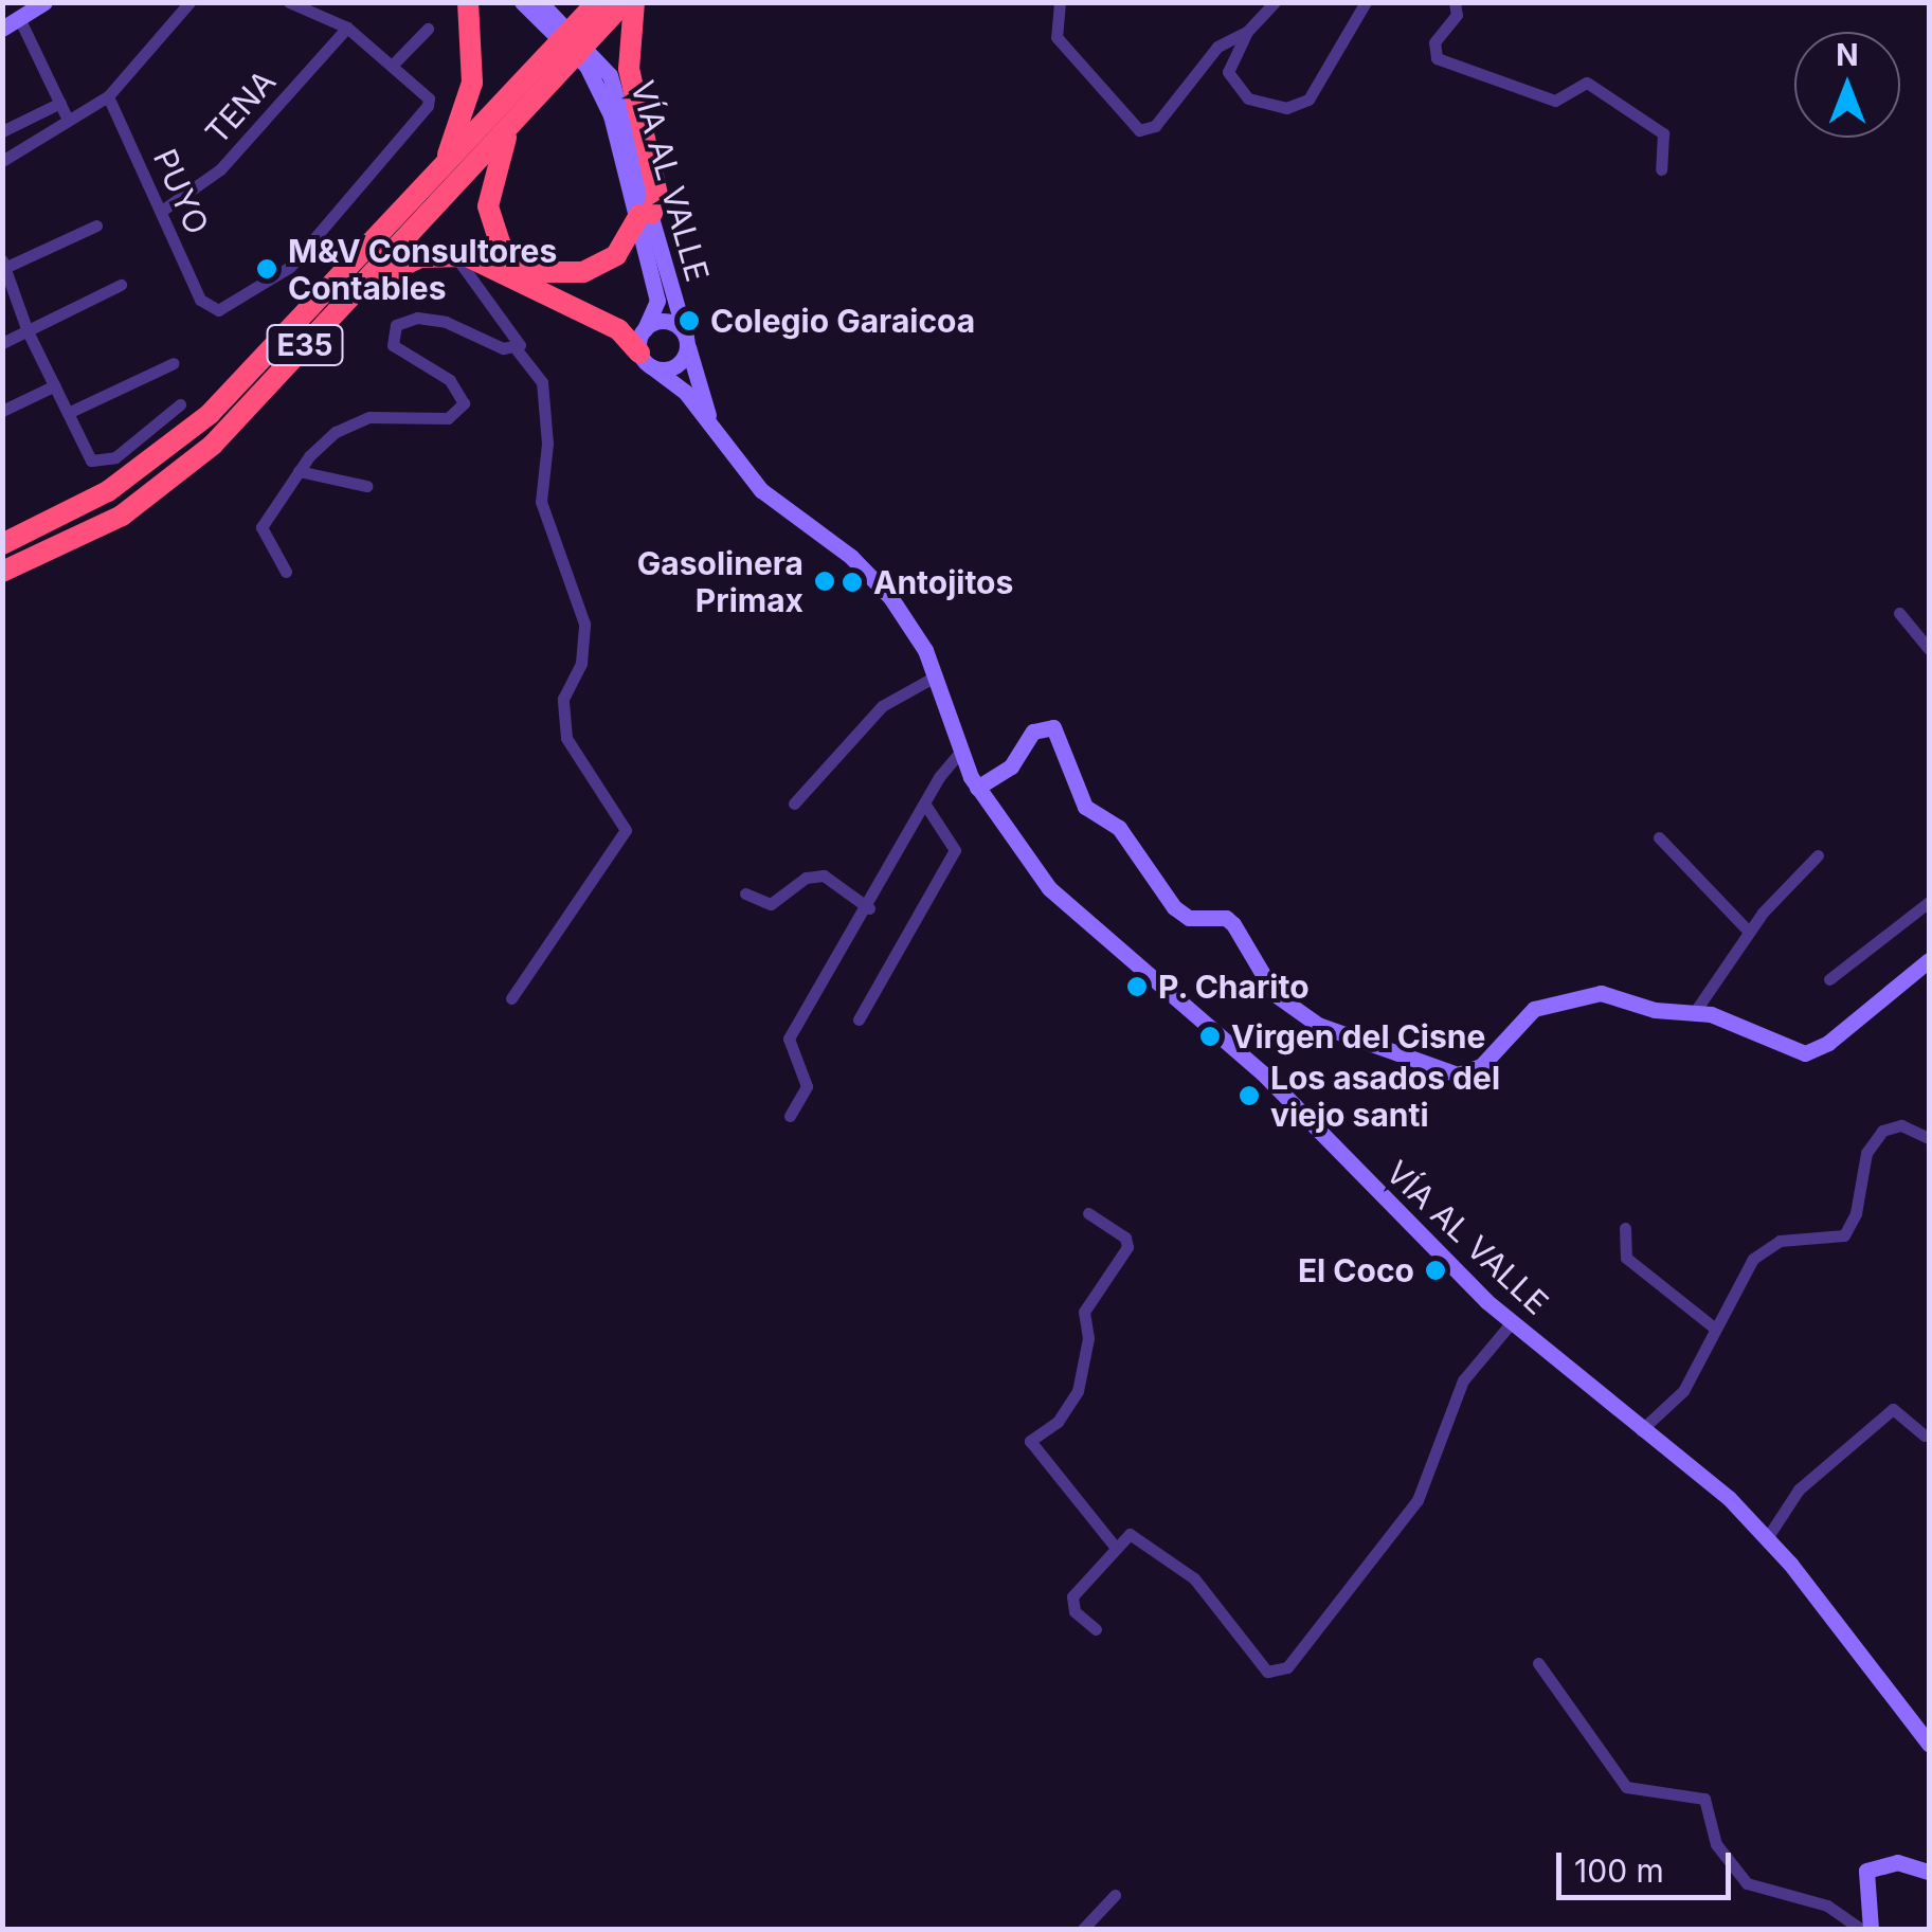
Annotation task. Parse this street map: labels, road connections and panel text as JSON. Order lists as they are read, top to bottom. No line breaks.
{"streets":{"highway":["E35"],"main road":["VÍA AL VALLE"],"street":["TENA","PUYO"]},"crossings":[["TENA","PUYO"]],"places":["M&V Consultores Contables","Colegio Garaicoa","Gasolinera Primax","Antojitos","P. Charito","Virgen del Cisne","Los asados del viejo santi","El Coco"],"scale_bar":"100 m","north":"top"}
